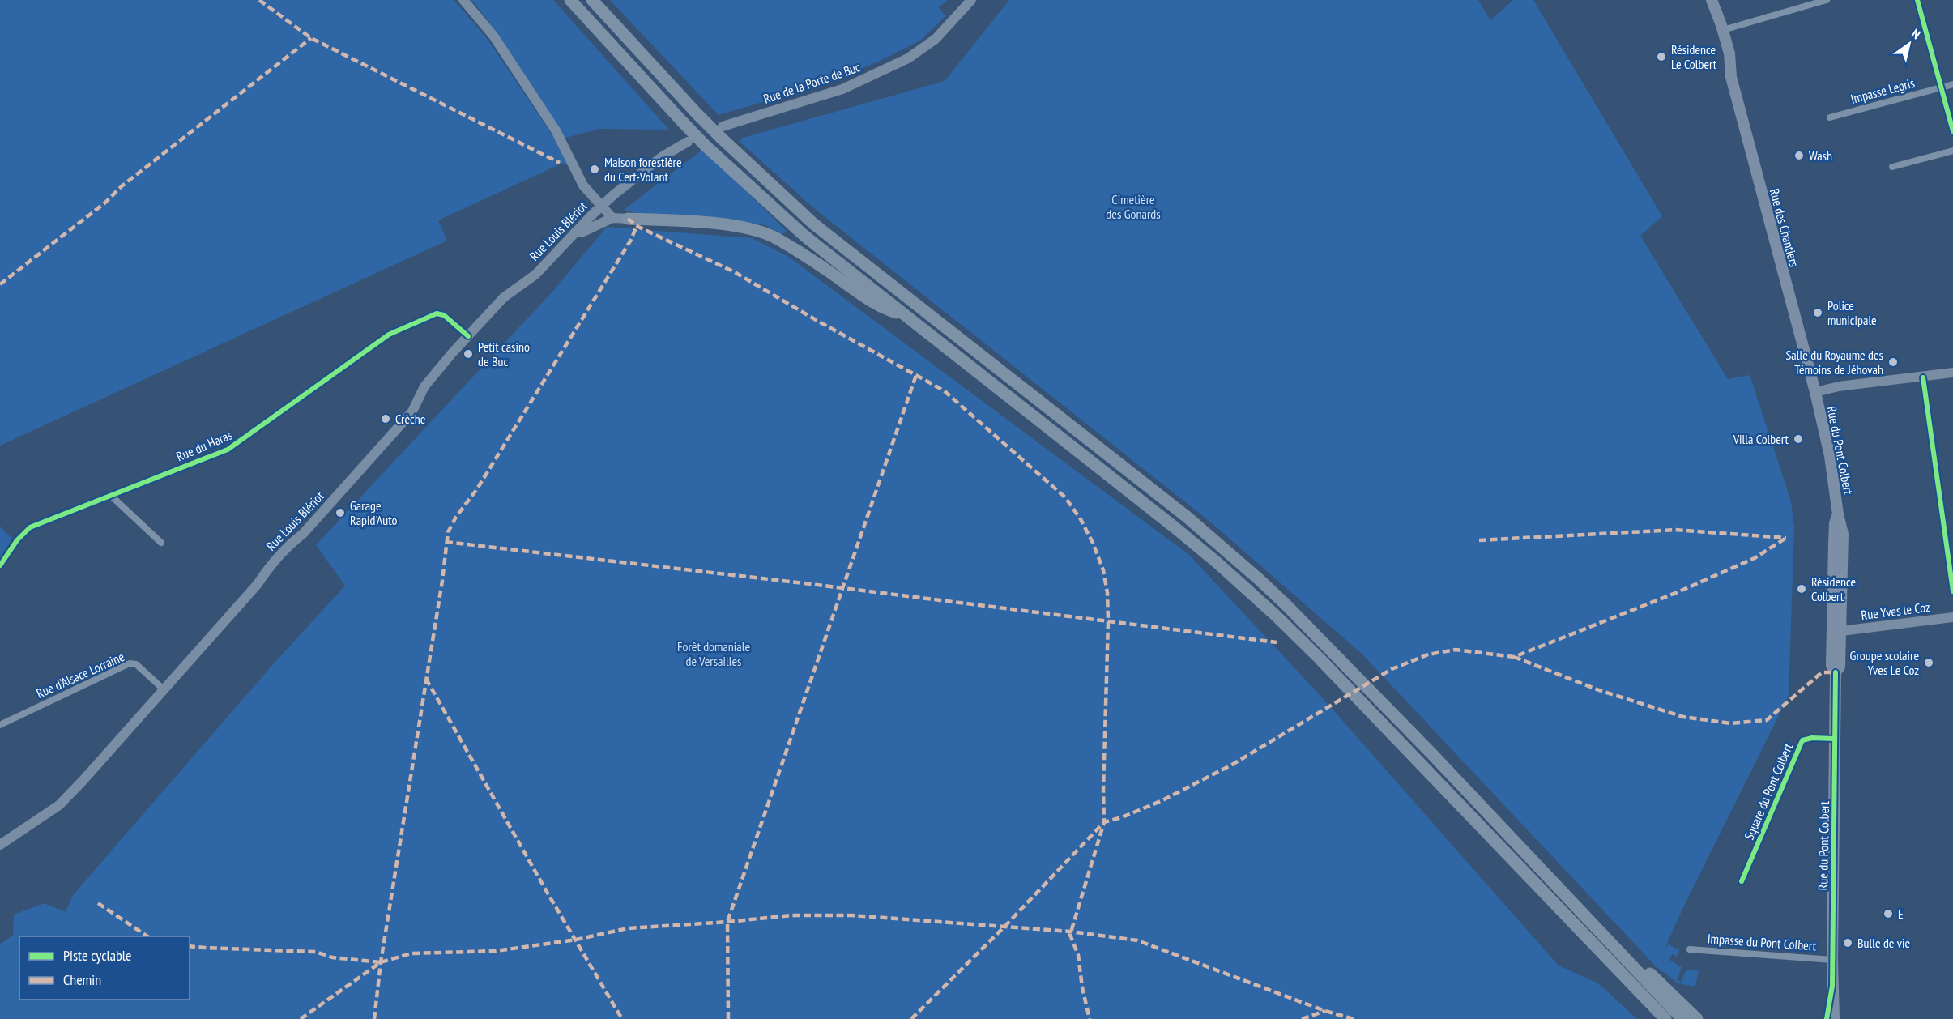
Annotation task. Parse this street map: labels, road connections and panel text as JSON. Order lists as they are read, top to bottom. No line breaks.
{"streets":{"main road":["Rue de la Porte de Buc","Rue des Chantiers","Rue Louis Blériot","Rue du Pont Colbert","Rue Yves le Coz"],"street":["Impasse Legris","Rue du Haras","Rue d'Alsace Lorraine","Square du Pont Colbert","Impasse du Pont Colbert"]},"crossings":[["Rue des Chantiers","Rue du Pont Colbert"],["Rue Louis Blériot","Rue du Haras"],["Rue Louis Blériot","Rue d'Alsace Lorraine"],["Rue du Pont Colbert","Rue Yves le Coz"],["Rue du Pont Colbert","Square du Pont Colbert"],["Rue du Pont Colbert","Impasse du Pont Colbert"]],"parks":["Cimetière des Gonards","Forêt domaniale de Versailles"],"places":["Résidence Le Colbert","Wash","Maison forestière du Cerf-Volant","Police municipale","Petit casino de Buc","Salle du Royaume des Témoins de Jéhovah","Crèche","Villa Colbert","Garage Rapid'Auto","Résidence Colbert","Groupe scolaire Yves Le Coz","E","Bulle de vie"],"legend":["Piste cyclable","Chemin"],"north":"top right"}
